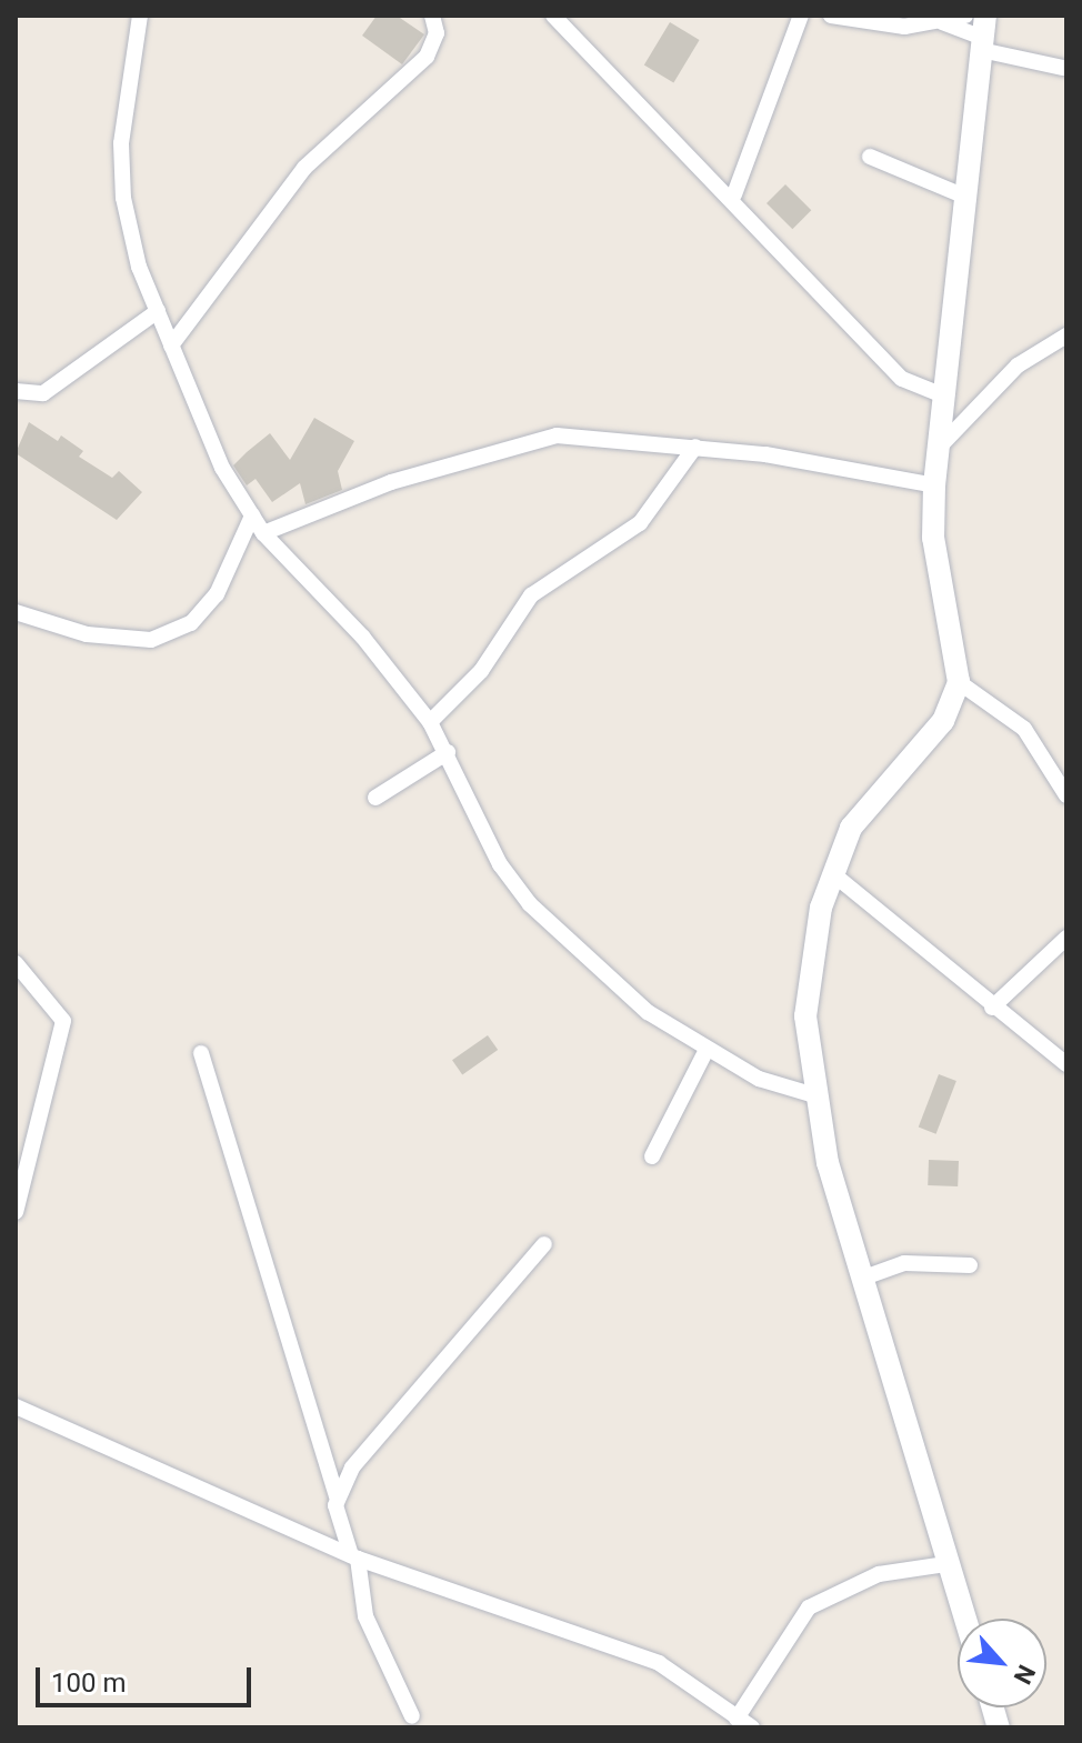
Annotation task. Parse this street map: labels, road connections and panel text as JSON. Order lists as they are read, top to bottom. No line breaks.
{"scale_bar":"100 m","north":"bottom right"}
